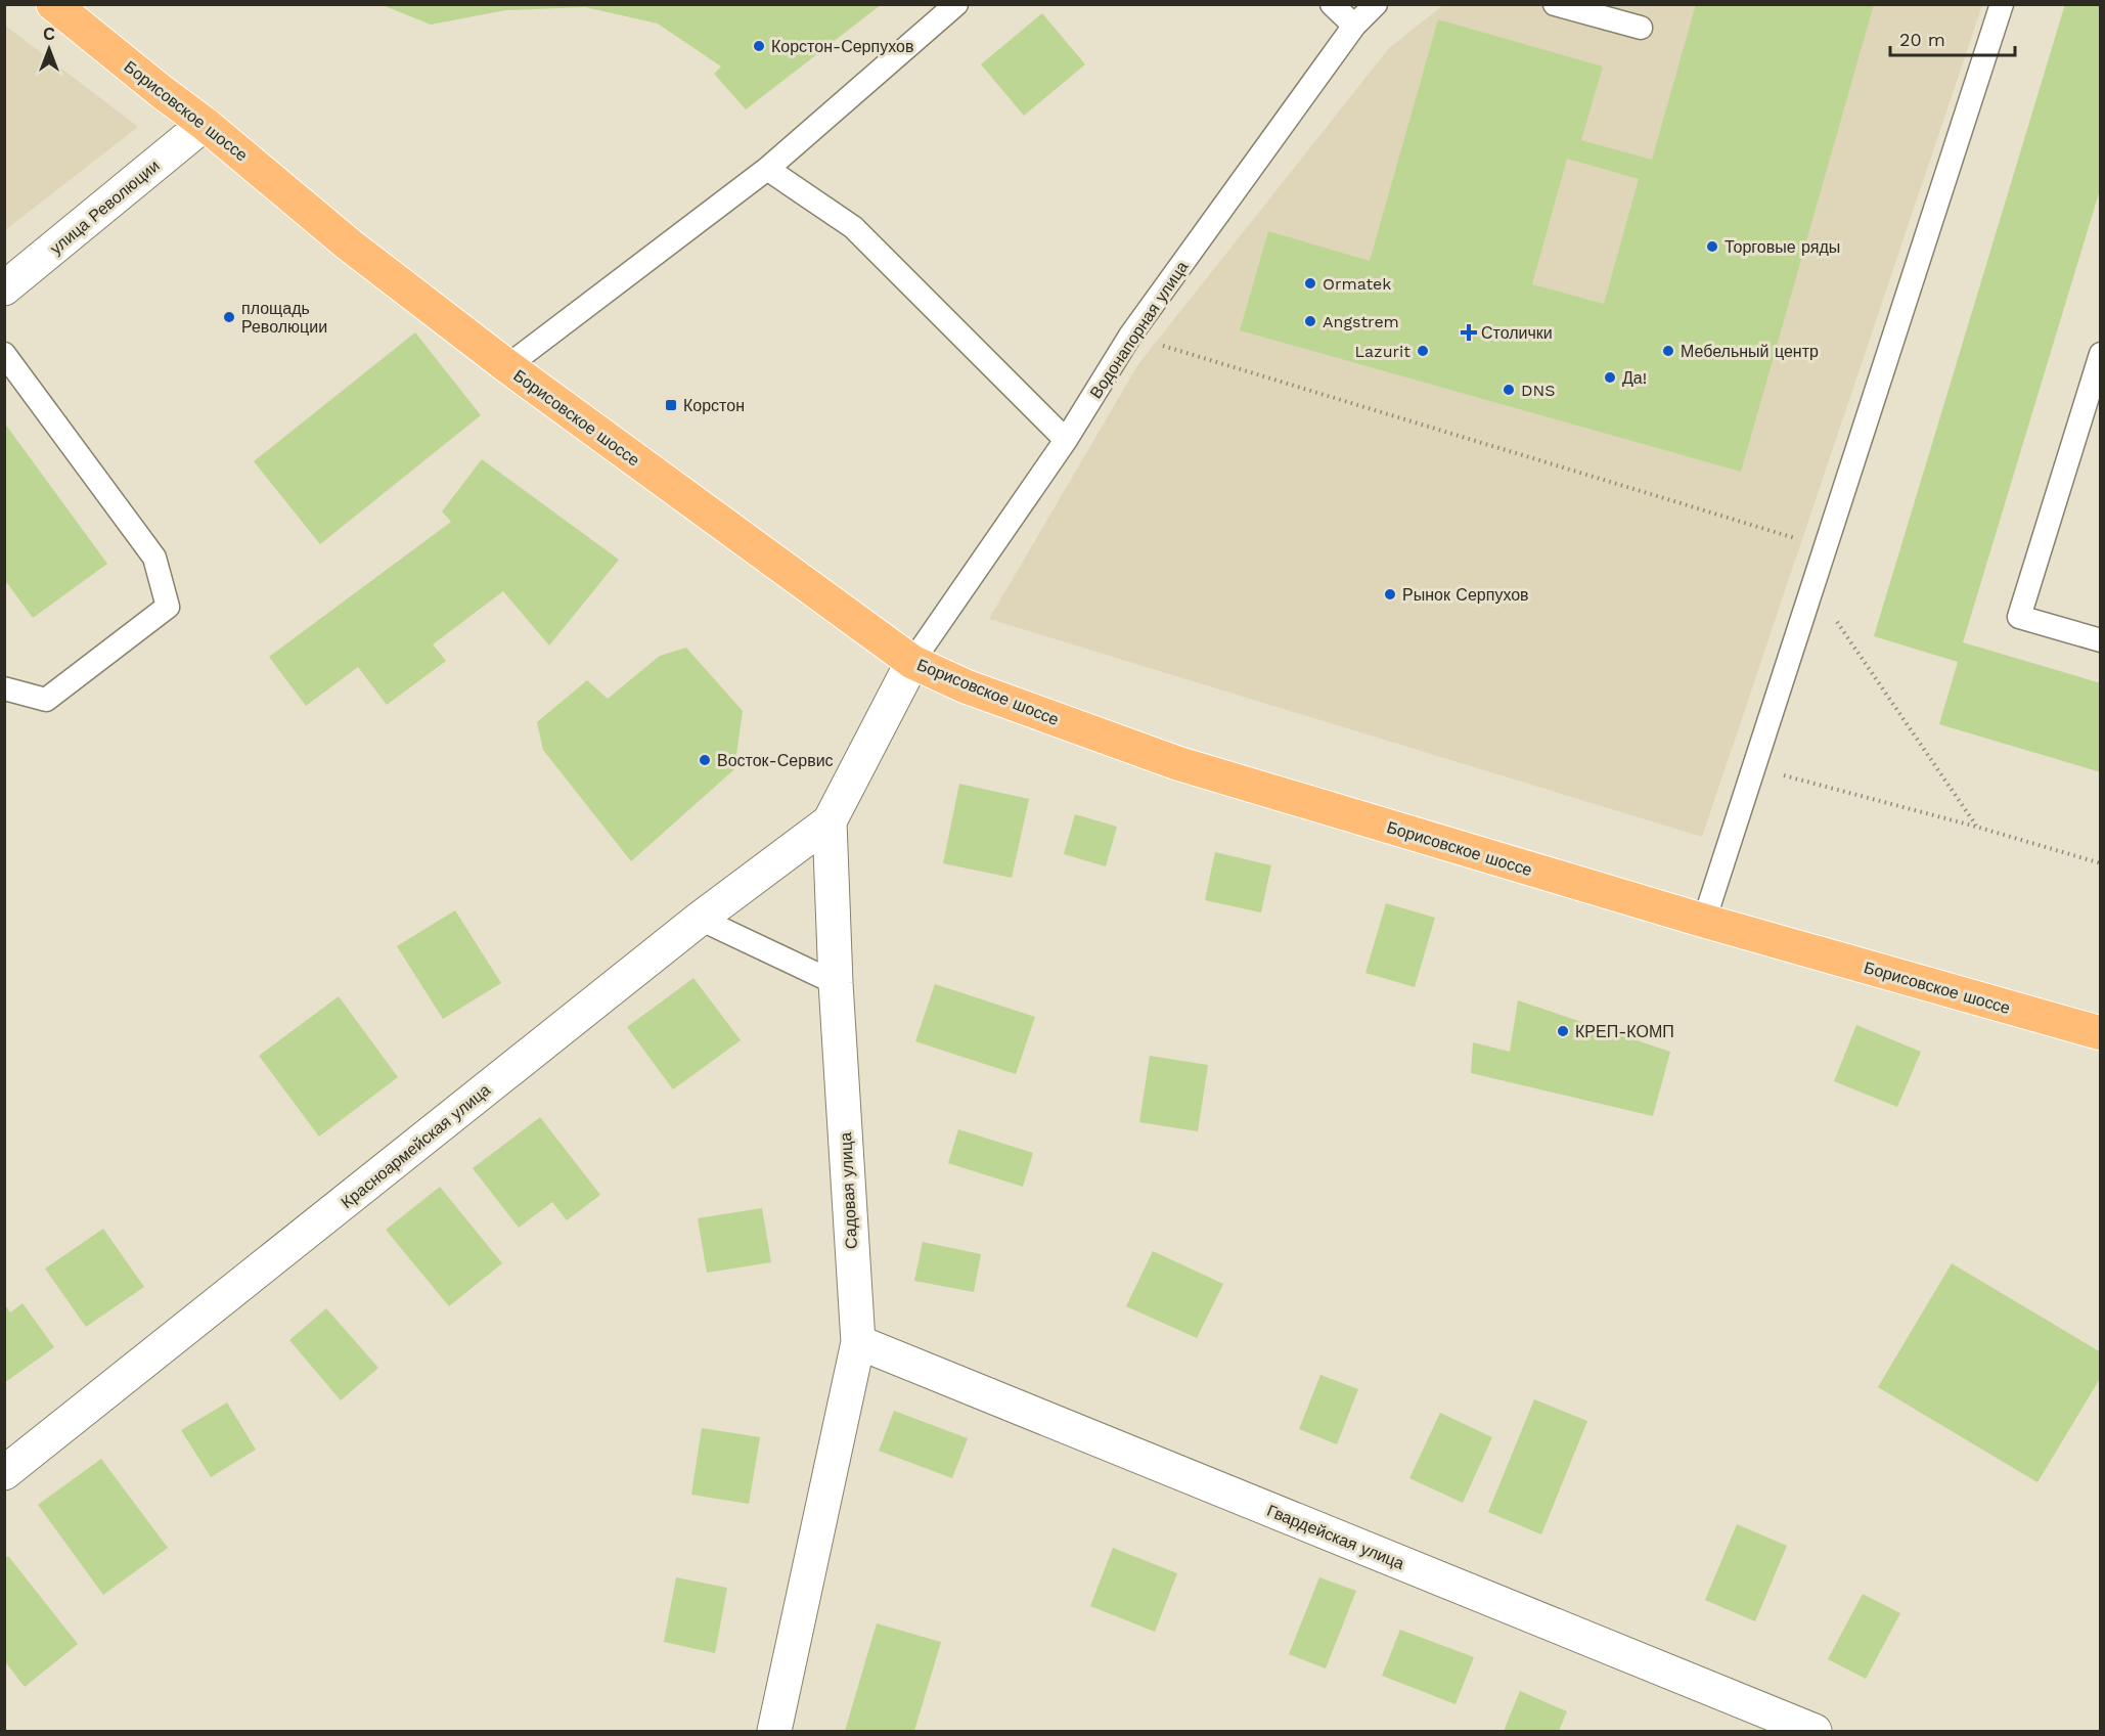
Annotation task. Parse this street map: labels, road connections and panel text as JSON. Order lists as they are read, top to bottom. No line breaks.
{"streets":{"main road":["Борисовское шоссе"],"street":["улица Революции","Красноармейская улица","Садовая улица","Гвардейская улица"],"lane":["Водонапорная улица"]},"crossings":[["Борисовское шоссе","улица Революции"],["Борисовское шоссе","Водонапорная улица"],["Борисовское шоссе","Садовая улица"],["Водонапорная улица","Садовая улица"],["Красноармейская улица","Садовая улица"],["Садовая улица","Гвардейская улица"]],"places":{"other":["Корстон-Серпухов","Торговые ряды","Ormatek","площадь Революции","Angstrem","Lazurit","Мебельный центр","Да!","DNS","Рынок Серпухов","Восток-Сервис","КРЕП-КОМП"],"health":["Столички"],"transit":["Корстон"]},"scale_bar":"20 m","north":"top"}
